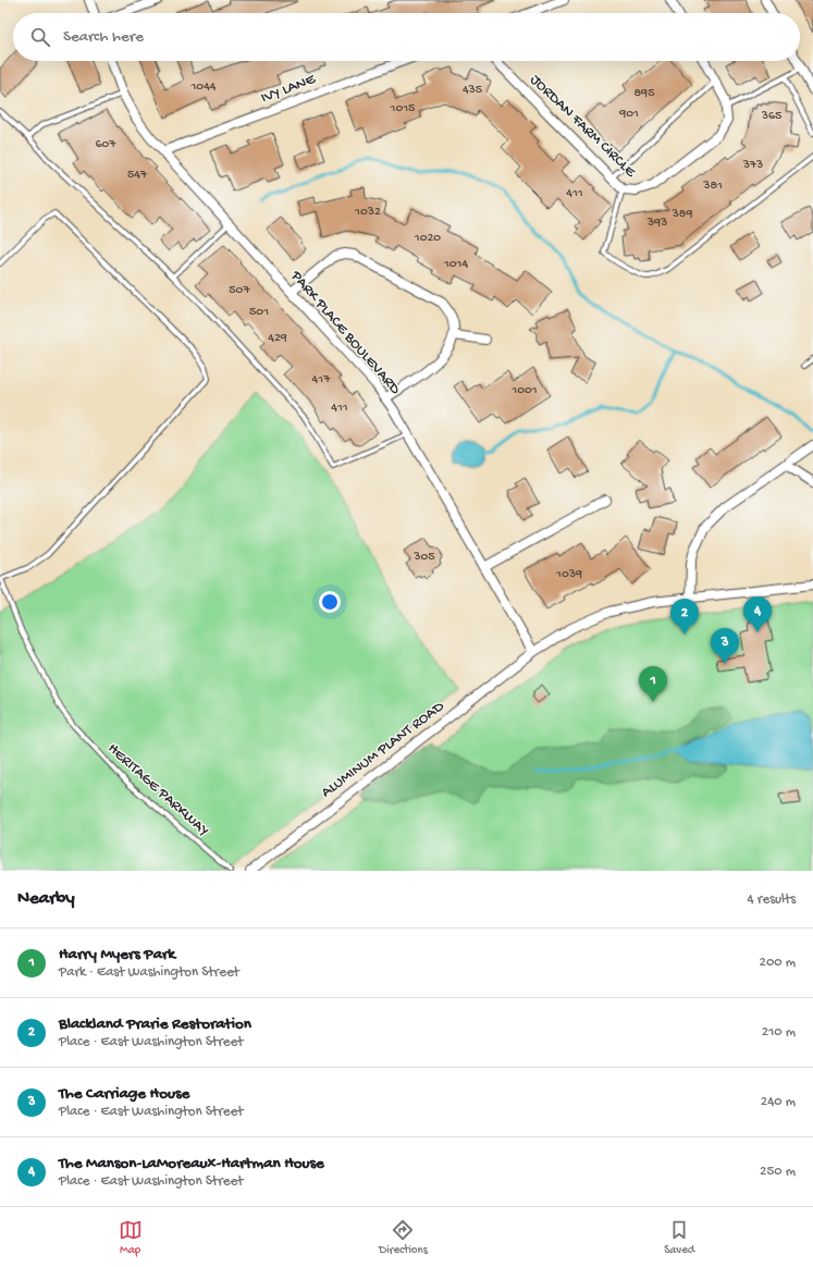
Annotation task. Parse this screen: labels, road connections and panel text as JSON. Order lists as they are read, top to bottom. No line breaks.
{"streets":{"street":["IVY LANE","JORDAN FARM CIRCLE","PARK PLACE BOULEVARD","ALUMINUM PLANT ROAD"],"lane":["HERITAGE PARKWAY"]},"crossings":[["IVY LANE","PARK PLACE BOULEVARD"],["PARK PLACE BOULEVARD","ALUMINUM PLANT ROAD"]],"house_numbers":["1044","435","895","1015","901","365","607","373","547","381","411","1032","389","393","1020","1014","507","501","429","417","1001","411","305","1039"],"page":{"search":"Search here","pins":["4","2","3","1"],"heading":["Nearby","4 results"],"list":[{"mark":"1","name":"Harry Myers Park","note":"Park · East Washington Street","value":"200 m"},{"mark":"2","name":"Blackland Prarie Restoration","note":"Place · East Washington Street","value":"210 m"},{"mark":"3","name":"The Carriage House","note":"Place · East Washington Street","value":"240 m"},{"mark":"4","name":"The Manson-LaMoreaux-Hartman House","note":"Place · East Washington Street","value":"250 m"}],"nav":["Map","Directions","Saved"]}}
